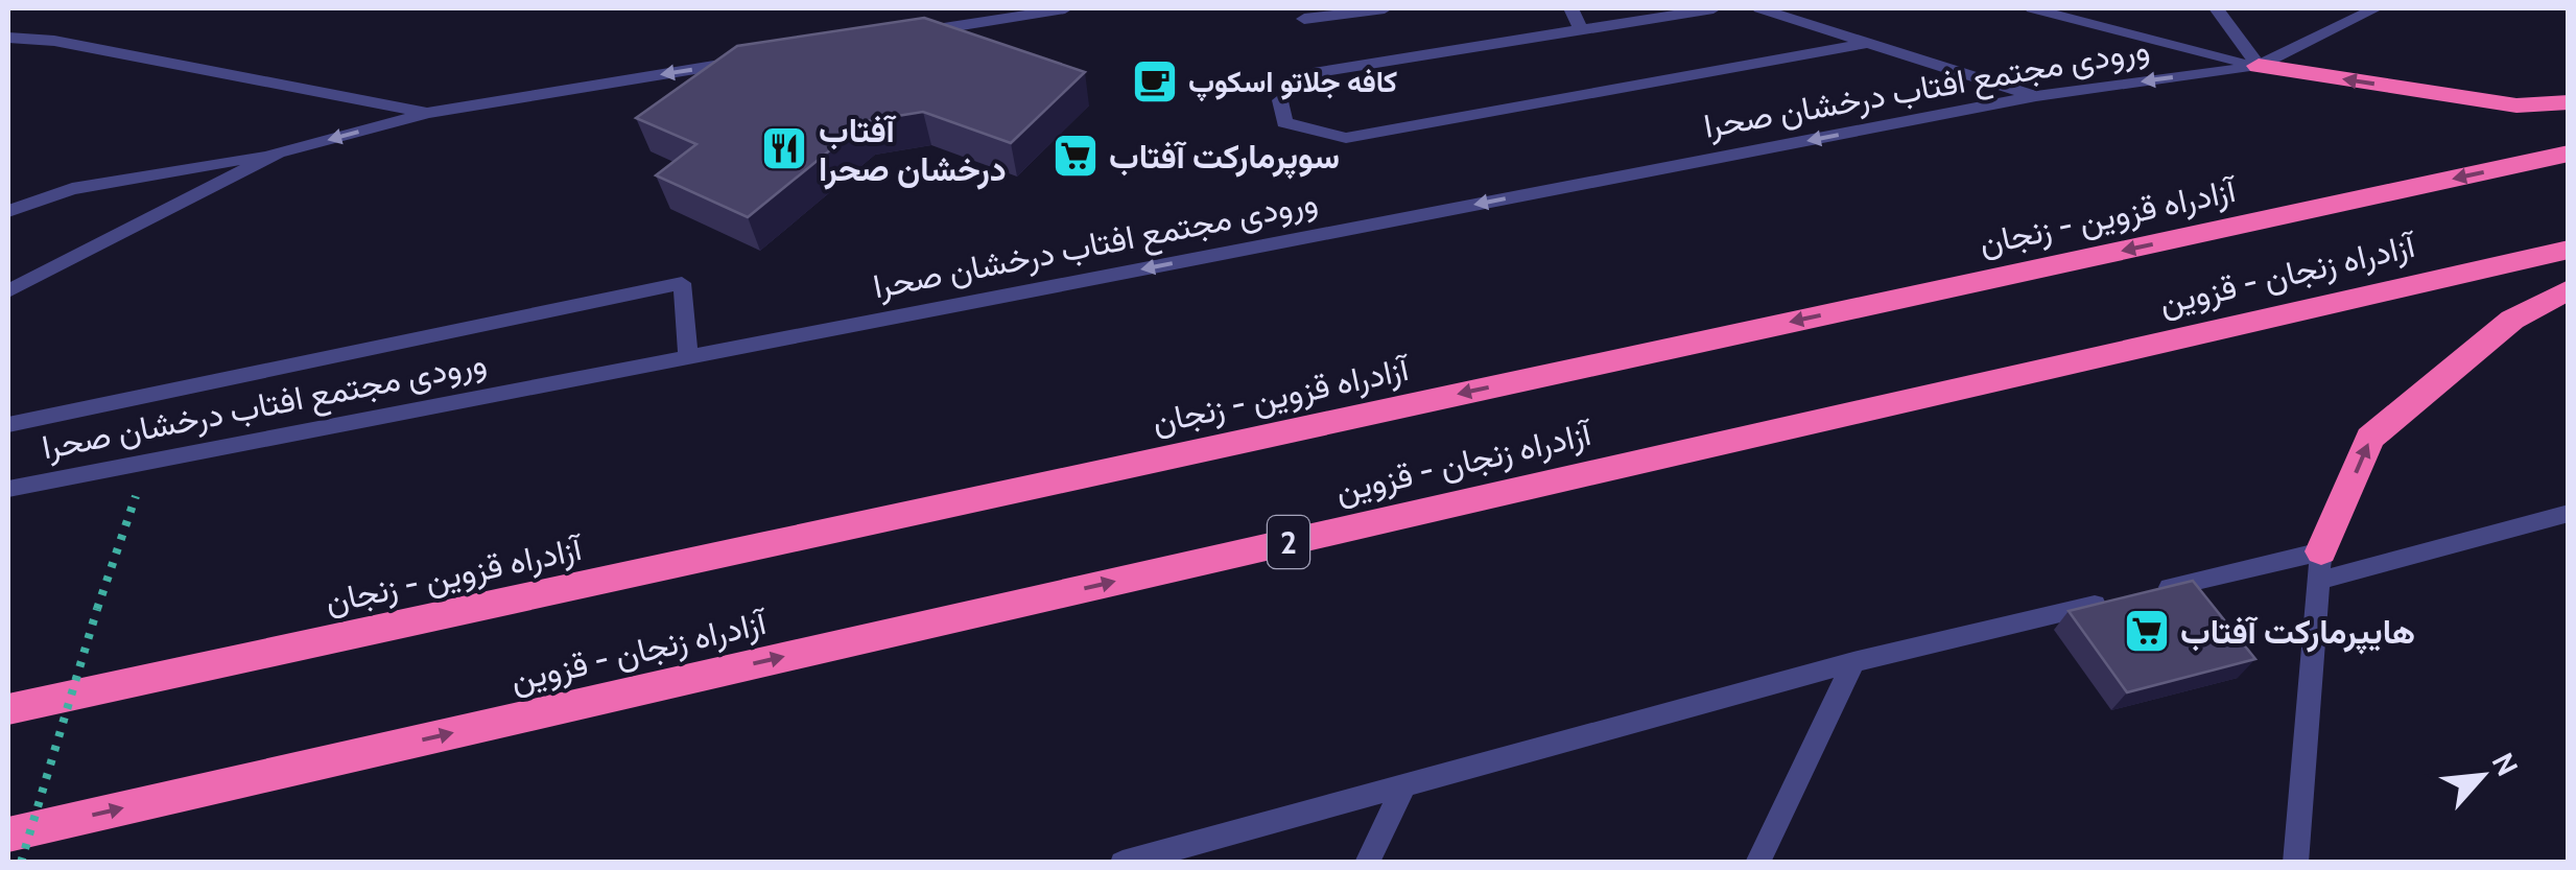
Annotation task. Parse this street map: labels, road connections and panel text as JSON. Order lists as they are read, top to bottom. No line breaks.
{"streets":{"highway":["آزادراه قزوین - زنجان","آزادراه زنجان - قزوین","2"],"street":["ورودی مجتمع افتاب درخشان صحرا"]},"one_way":["ورودی مجتمع افتاب درخشان صحرا","آزادراه قزوین - زنجان","آزادراه زنجان - قزوین"],"places":{"cafe":["کافه جلاتو اسکوپ"],"restaurant":["آفتاب درخشان صحرا"],"supermarket":["سوپرمارکت آفتاب","هایپرمارکت آفتاب"]},"north":"top right"}
